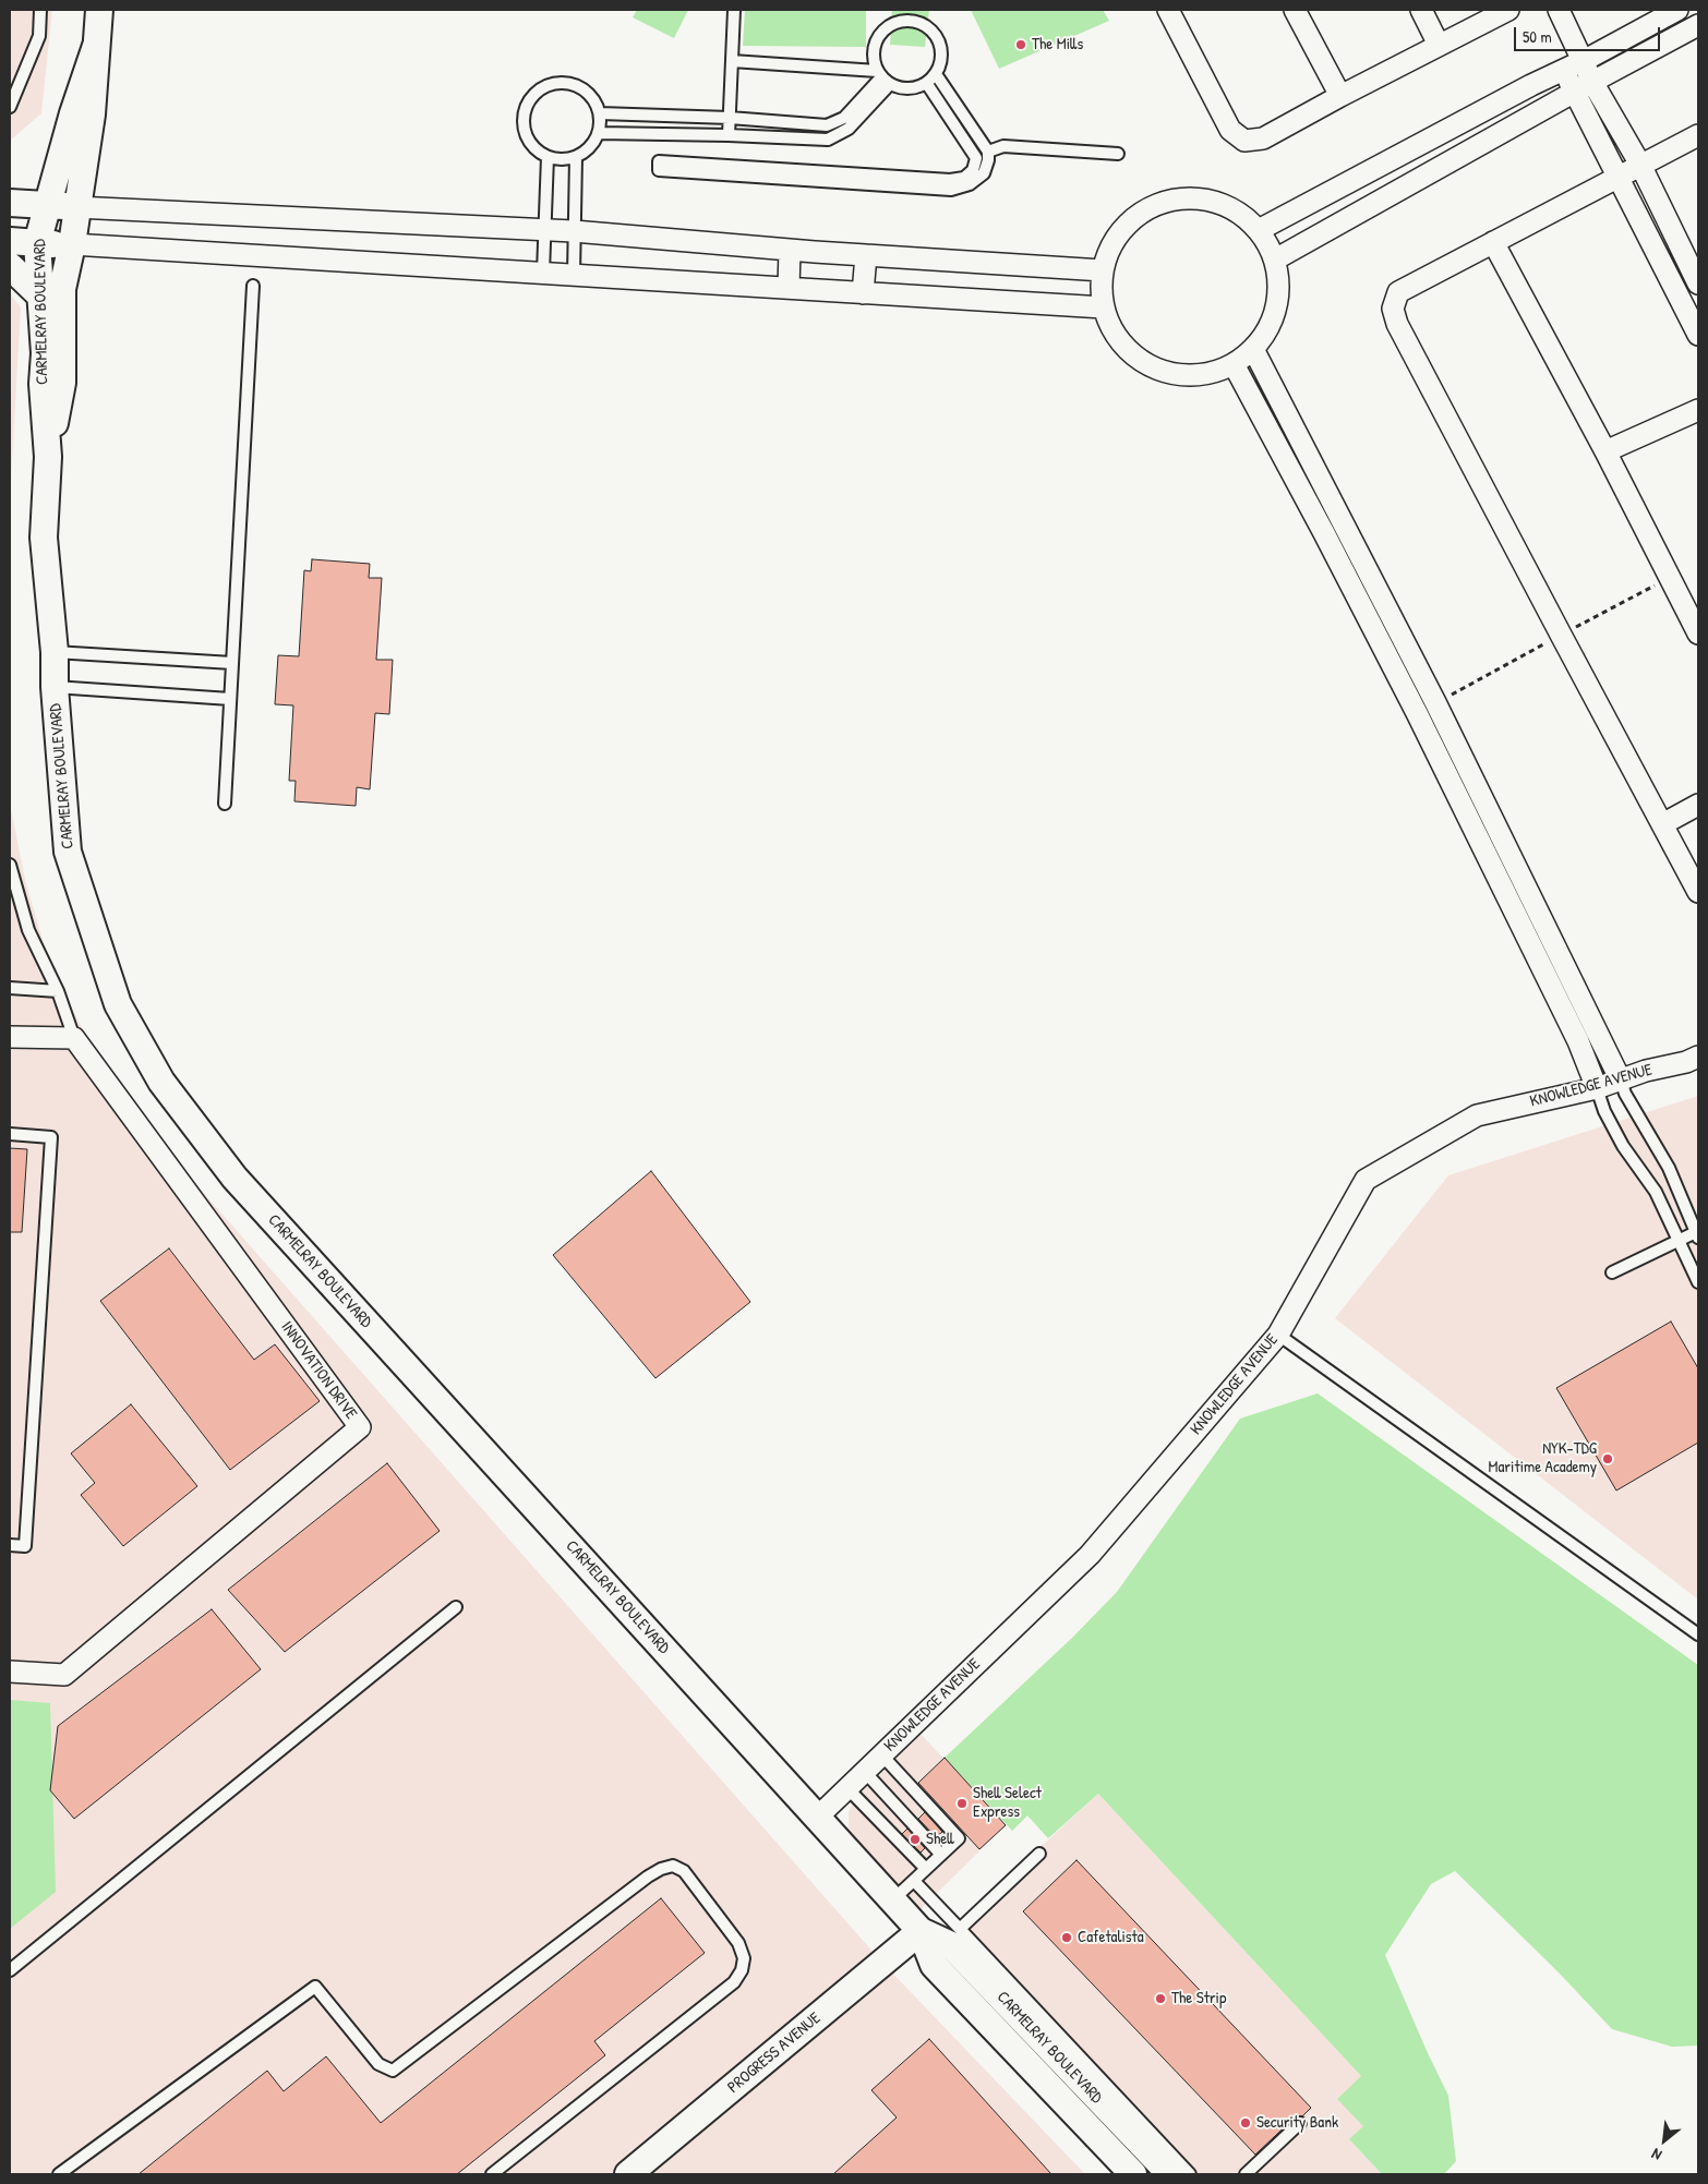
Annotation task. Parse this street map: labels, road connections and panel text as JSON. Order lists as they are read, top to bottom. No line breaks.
{"streets":{"street":["CARMELRAY BOULEVARD","KNOWLEDGE AVENUE","INNOVATION DRIVE","PROGRESS AVENUE"]},"crossings":[["CARMELRAY BOULEVARD","KNOWLEDGE AVENUE"],["CARMELRAY BOULEVARD","PROGRESS AVENUE"]],"places":["The Mills","NYK-TDG Maritime Academy","Shell Select Express","Shell","Cafetalista","The Strip","Security Bank"],"scale_bar":"50 m","north":"bottom left"}
